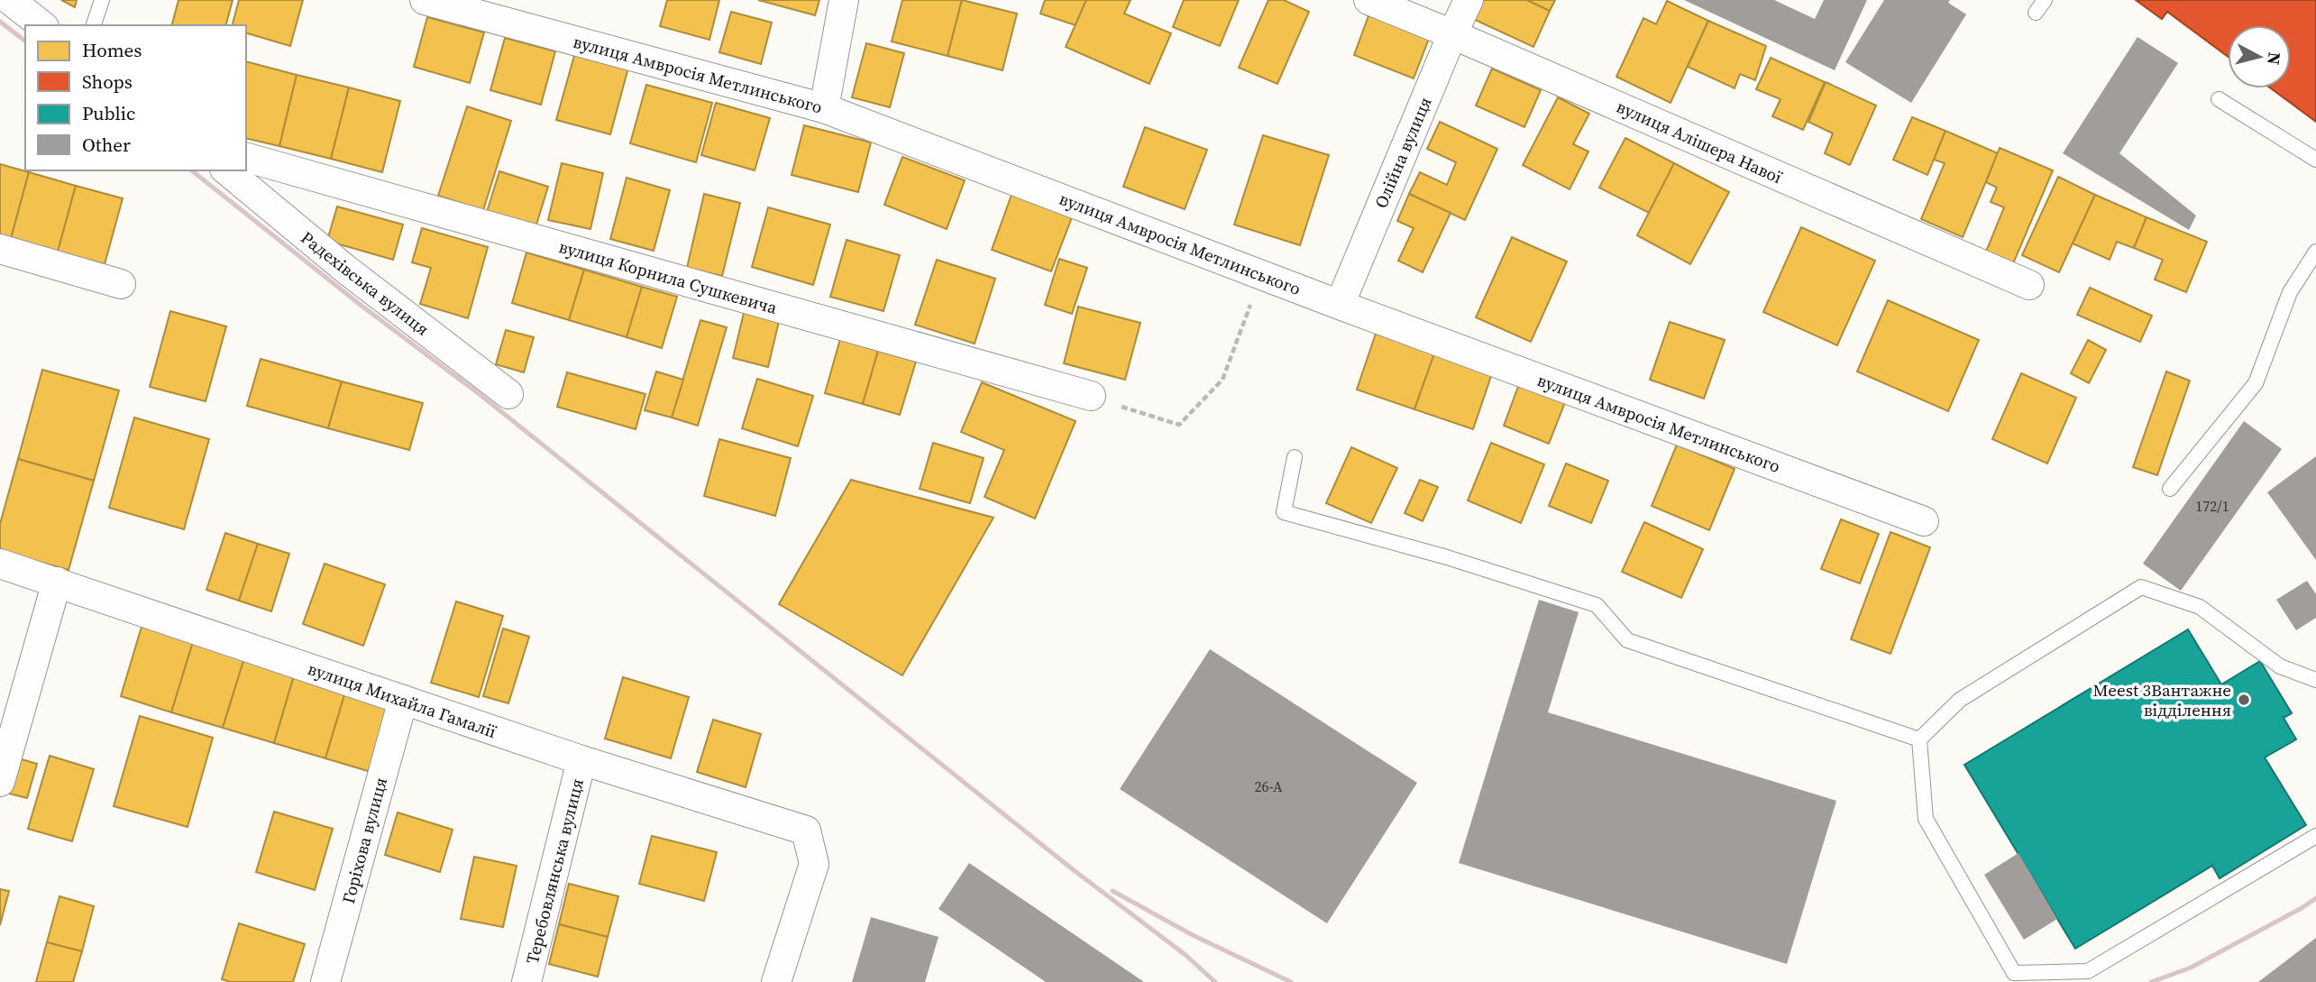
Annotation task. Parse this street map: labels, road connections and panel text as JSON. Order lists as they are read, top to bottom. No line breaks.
{"streets":{"street":["вулиця Амвросія Метлинського","вулиця Алішера Навої","Олійна вулиця","вулиця Корнила Сушкевича","Радехівська вулиця","вулиця Михайла Гамалії","Горіхова вулиця","Теребовлянська вулиця"]},"crossings":[["вулиця Амвросія Метлинського","Олійна вулиця"],["вулиця Алішера Навої","Олійна вулиця"],["вулиця Михайла Гамалії","Горіхова вулиця"],["вулиця Михайла Гамалії","Теребовлянська вулиця"]],"places":["Meest 3Вантажне відділення"],"house_numbers":["172/1","26-А"],"legend":["Homes","Shops","Public","Other"],"north":"right"}
